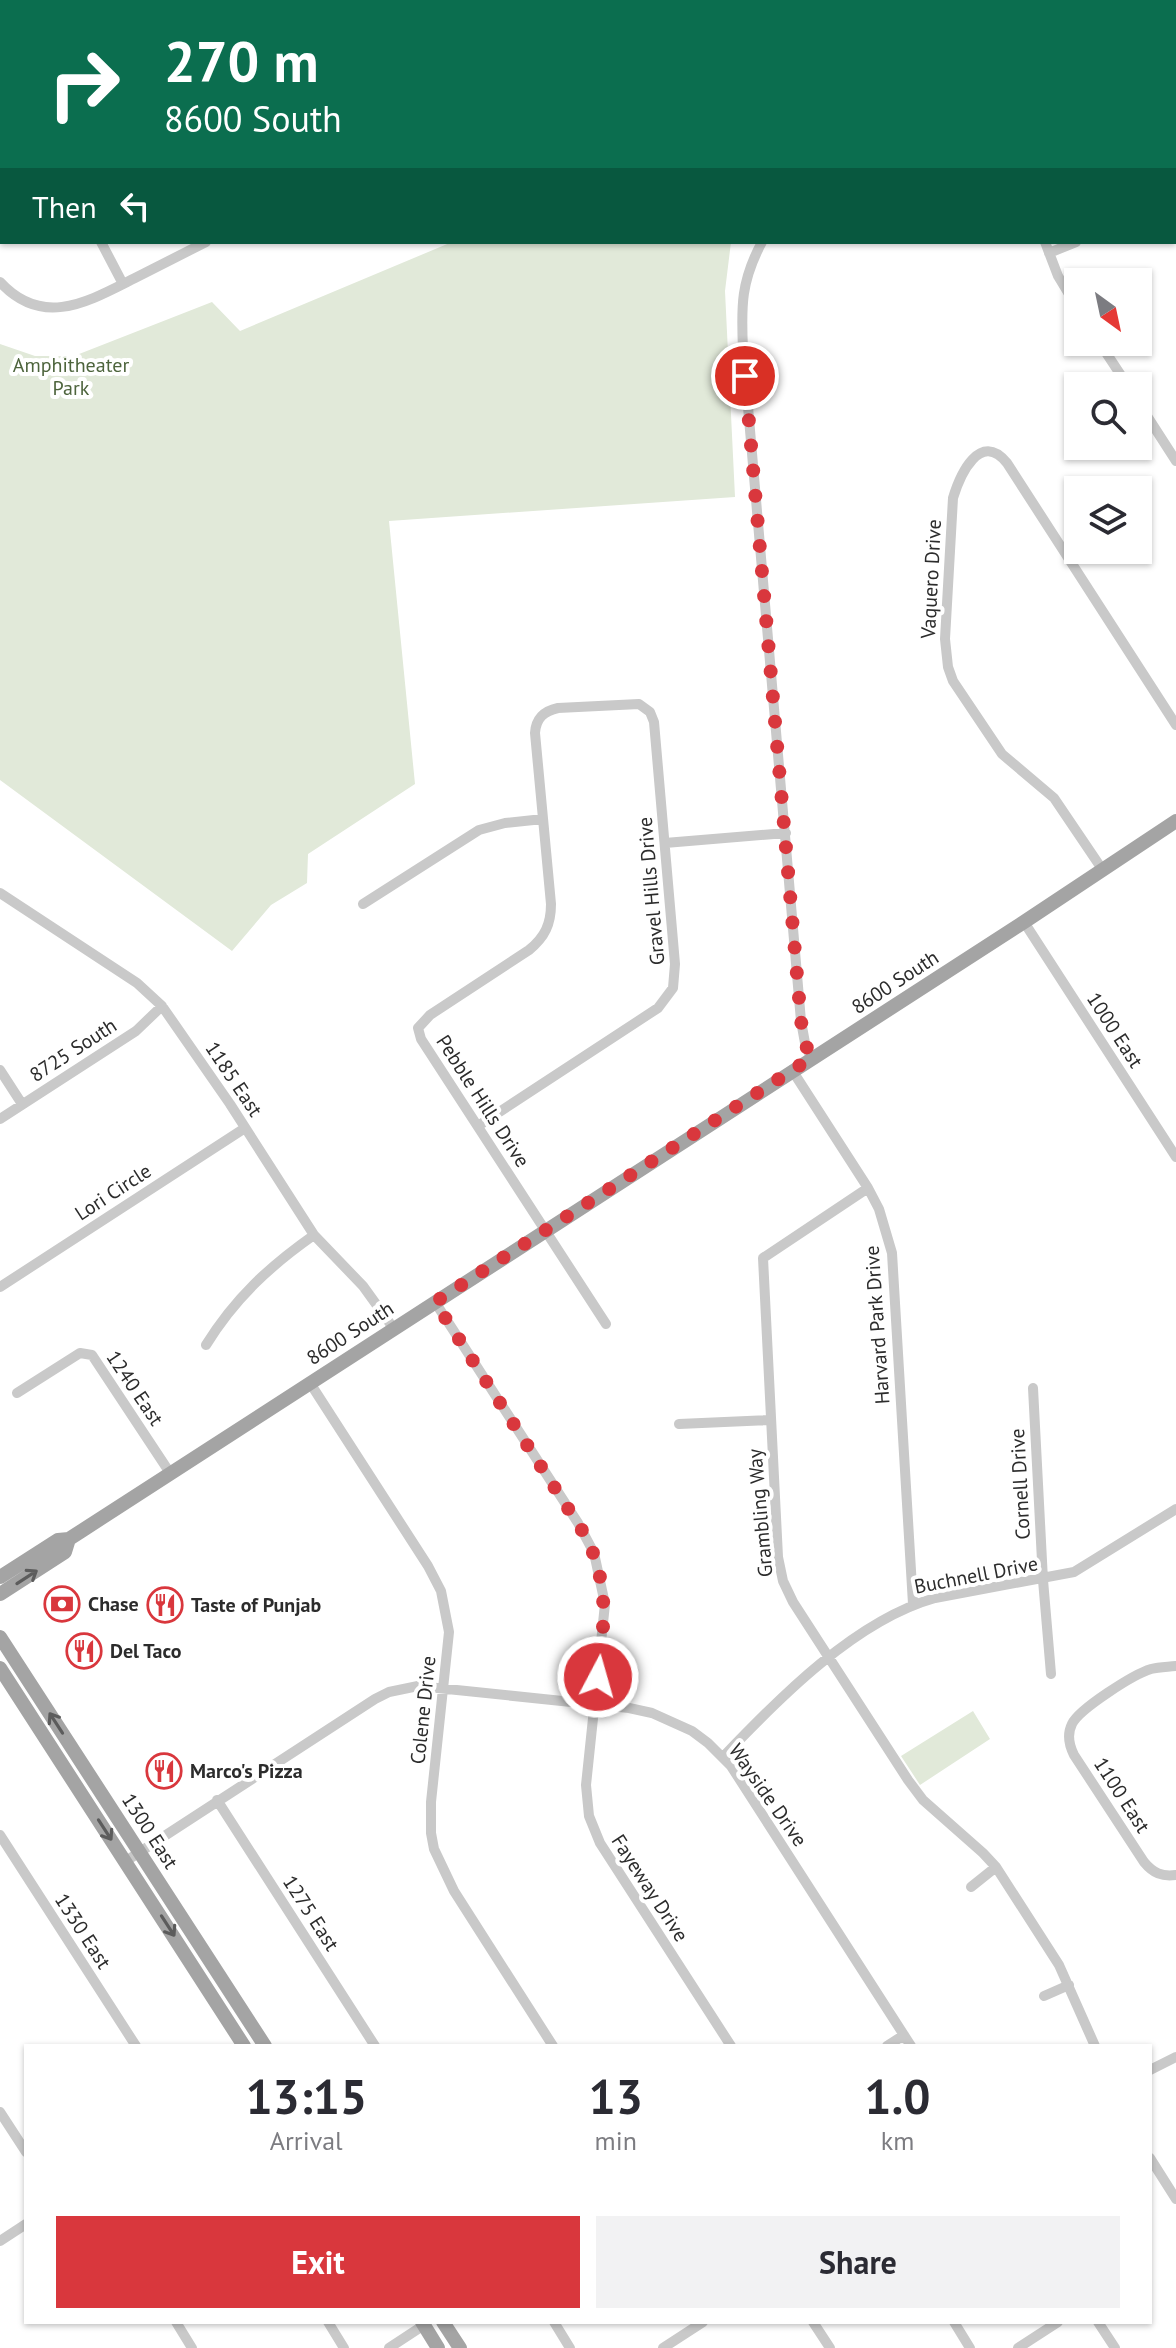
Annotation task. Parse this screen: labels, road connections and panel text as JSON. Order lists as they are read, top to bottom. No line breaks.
{"streets":{"main road":["8600 South","1300 East"],"street":["Vaquero Drive","Gravel Hills Drive","1000 East","8725 South","1185 East","Pebble Hills Drive","Lori Circle","Harvard Park Drive","1240 East","Cornell Drive","Grambling Way","Buchnell Drive","Colene Drive","Wayside Drive","1100 East","Fayeway Drive","1275 East","1330 East"]},"crossings":[["Vaquero Drive","8600 South"],["Gravel Hills Drive","Pebble Hills Drive"],["8600 South","1000 East"],["8600 South","1185 East"],["8600 South","Pebble Hills Drive"],["8600 South","Harvard Park Drive"],["8600 South","1240 East"],["8600 South","Colene Drive"],["8600 South","Fayeway Drive"],["8725 South","1185 East"],["1185 East","Lori Circle"],["Harvard Park Drive","Grambling Way"],["Harvard Park Drive","Buchnell Drive"],["Cornell Drive","Buchnell Drive"],["Grambling Way","Buchnell Drive"],["Buchnell Drive","Wayside Drive"],["Colene Drive","Wayside Drive"],["Wayside Drive","1300 East"],["Wayside Drive","Fayeway Drive"],["Wayside Drive","1275 East"]],"parks":["Amphitheater Park"],"places":{"bank":["Chase"],"restaurant":["Taste of Punjab","Del Taco","Marco's Pizza"]},"north":"bottom right","page":{"turn":["270 m","8600 South"],"then":"Then","eta":["13:15","Arrival","13","min","1.0","km"],"buttons":["Exit","Share"]}}
